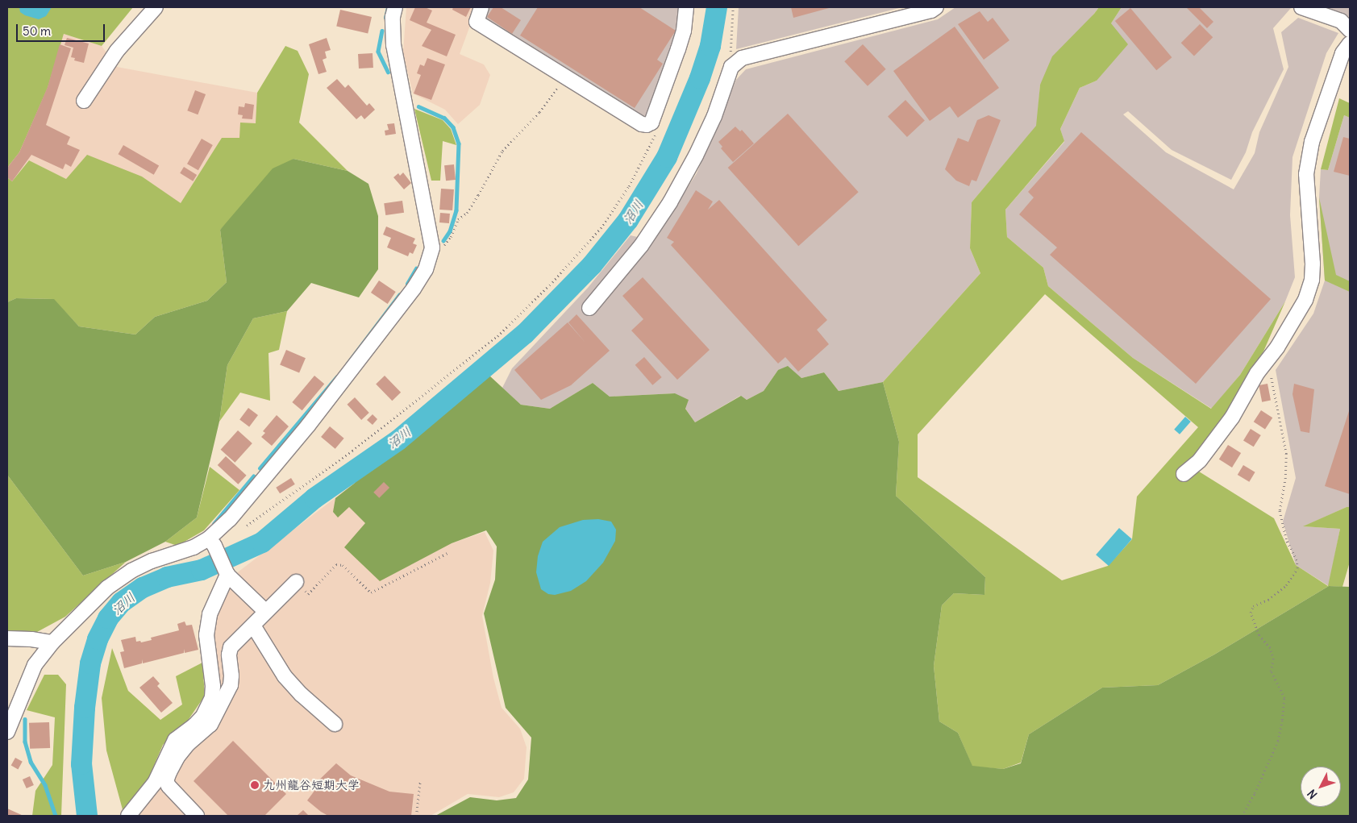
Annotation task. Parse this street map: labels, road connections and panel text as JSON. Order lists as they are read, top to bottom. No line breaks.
{"water":["沼川"],"places":["九州龍谷短期大学"],"scale_bar":"50 m","north":"bottom left"}
